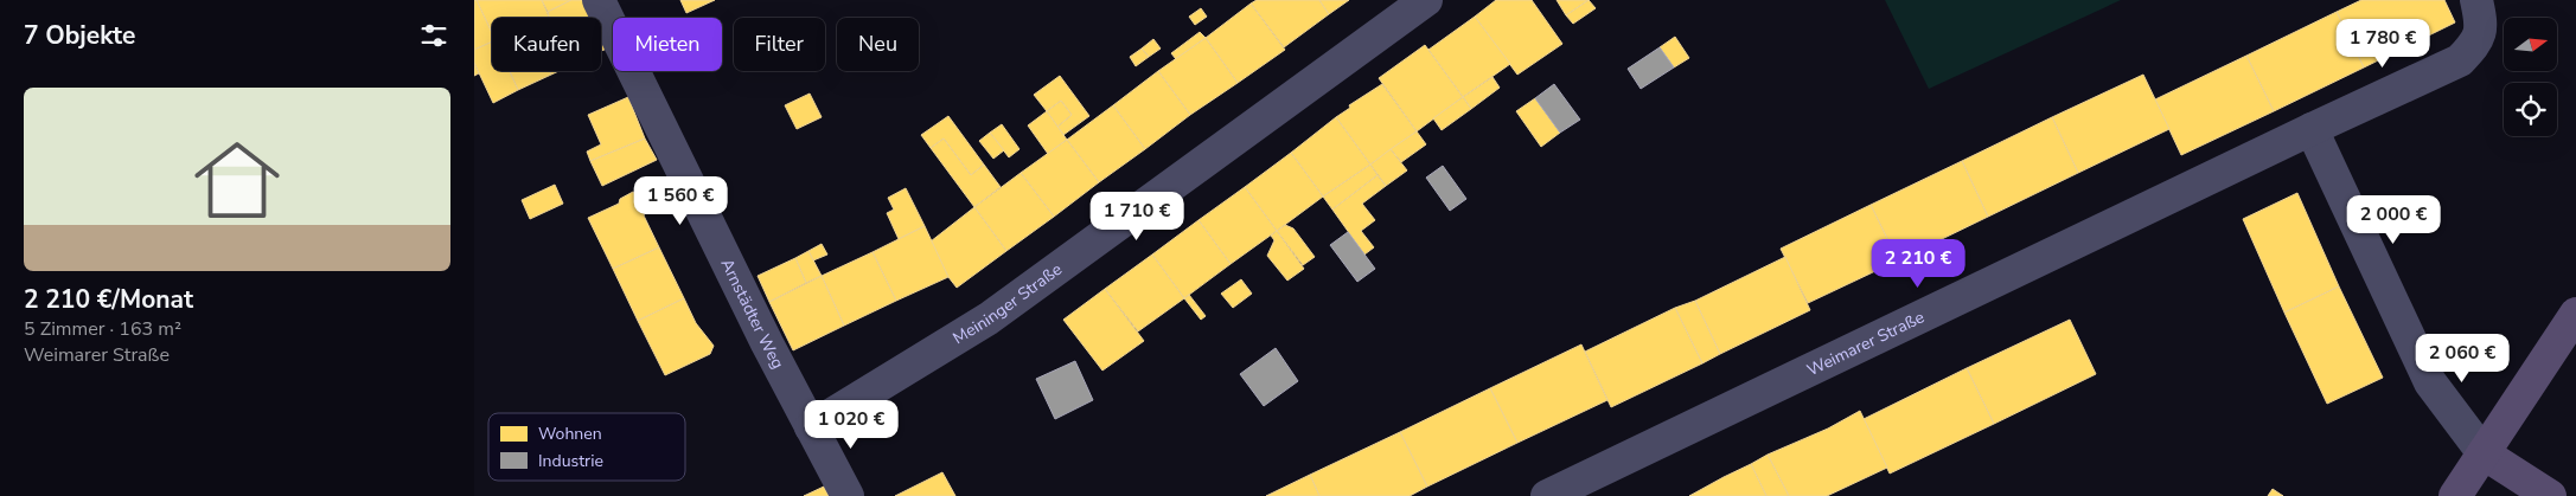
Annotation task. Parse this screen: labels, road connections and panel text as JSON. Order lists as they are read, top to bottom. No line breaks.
{"streets":{"street":["Meininger Straße","Arnstädter Weg","Weimarer Straße"]},"crossings":[["Meininger Straße","Arnstädter Weg"]],"legend":["Wohnen","Industrie"],"north":"right","page":{"heading":"7 Objekte","chip":["Kaufen","Mieten","Filter","Neu"],"price":["1 780 €","1 560 €","1 710 €","2 000 €","2 210 €","2 060 €","1 020 €"],"list":[{"name":"2 210 €/Monat","note":"5 Zimmer · 163 m² · Weimarer Straße"}]}}
